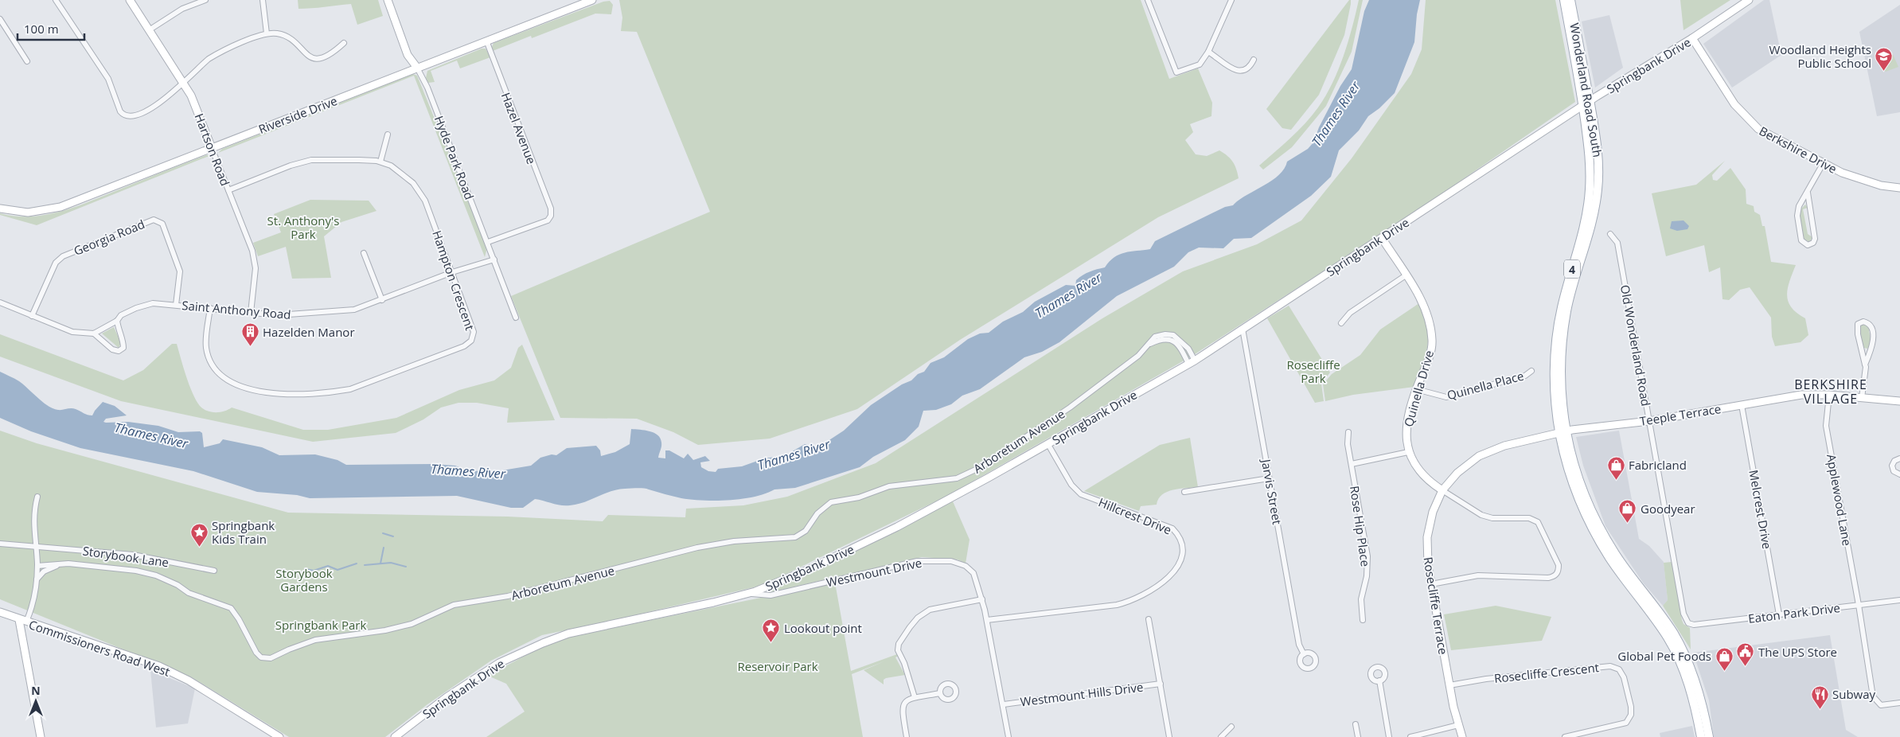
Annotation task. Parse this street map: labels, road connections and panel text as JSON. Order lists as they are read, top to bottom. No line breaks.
{"streets":{"main road":["Springbank Drive","Wonderland Road South","Riverside Drive","Hartson Road","Berkshire Drive","Hyde Park Road","4","Quinella Drive","Teeple Terrace","Rosecliffe Terrace","Commissioners Road West"],"street":["Hazel Avenue","Georgia Road","Hampton Crescent","Saint Anthony Road","Old Wonderland Road","Quinella Place","Arboretum Avenue","Jarvis Street","Applewood Lane","Melcrest Drive","Hillcrest Drive","Rose Hip Place","Storybook Lane","Westmount Drive","Eaton Park Drive","Rosecliffe Crescent","Westmount Hills Drive"]},"crossings":[["Springbank Drive","Wonderland Road South"],["Springbank Drive","Berkshire Drive"],["Springbank Drive","Quinella Drive"],["Springbank Drive","Arboretum Avenue"],["Springbank Drive","Jarvis Street"],["Springbank Drive","Hillcrest Drive"],["Springbank Drive","Westmount Drive"],["Wonderland Road South","Teeple Terrace"],["Wonderland Road South","Rosecliffe Terrace"],["Riverside Drive","Hazel Avenue"],["Riverside Drive","Hartson Road"],["Riverside Drive","Hyde Park Road"],["Hazel Avenue","Hyde Park Road"],["Hartson Road","Hampton Crescent"],["Hartson Road","Saint Anthony Road"],["Hyde Park Road","Saint Anthony Road"],["Georgia Road","Saint Anthony Road"],["Hampton Crescent","Saint Anthony Road"],["Old Wonderland Road","Teeple Terrace"],["Old Wonderland Road","Eaton Park Drive"],["Quinella Place","Quinella Drive"],["Quinella Drive","Rosecliffe Terrace"],["Teeple Terrace","Applewood Lane"],["Teeple Terrace","Melcrest Drive"],["Teeple Terrace","Rosecliffe Terrace"],["Applewood Lane","Eaton Park Drive"],["Melcrest Drive","Eaton Park Drive"],["Hillcrest Drive","Westmount Drive"],["Westmount Drive","Westmount Hills Drive"],["Rosecliffe Terrace","Rosecliffe Crescent"]],"districts":["BERKSHIRE VILLAGE"],"water":["Thames River"],"parks":["St. Anthony's Park","Rosecliffe Park","Storybook Gardens","Springbank Park","Reservoir Park"],"places":{"school or university":["Woodland Heights Public School"],"building":["Hazelden Manor"],"shop":["Fabricland","Goodyear","Global Pet Foods"],"place":["Springbank Kids Train","Lookout point"],"public building":["The UPS Store"],"restaurant":["Subway"]},"scale_bar":"100 m","north":"top"}
